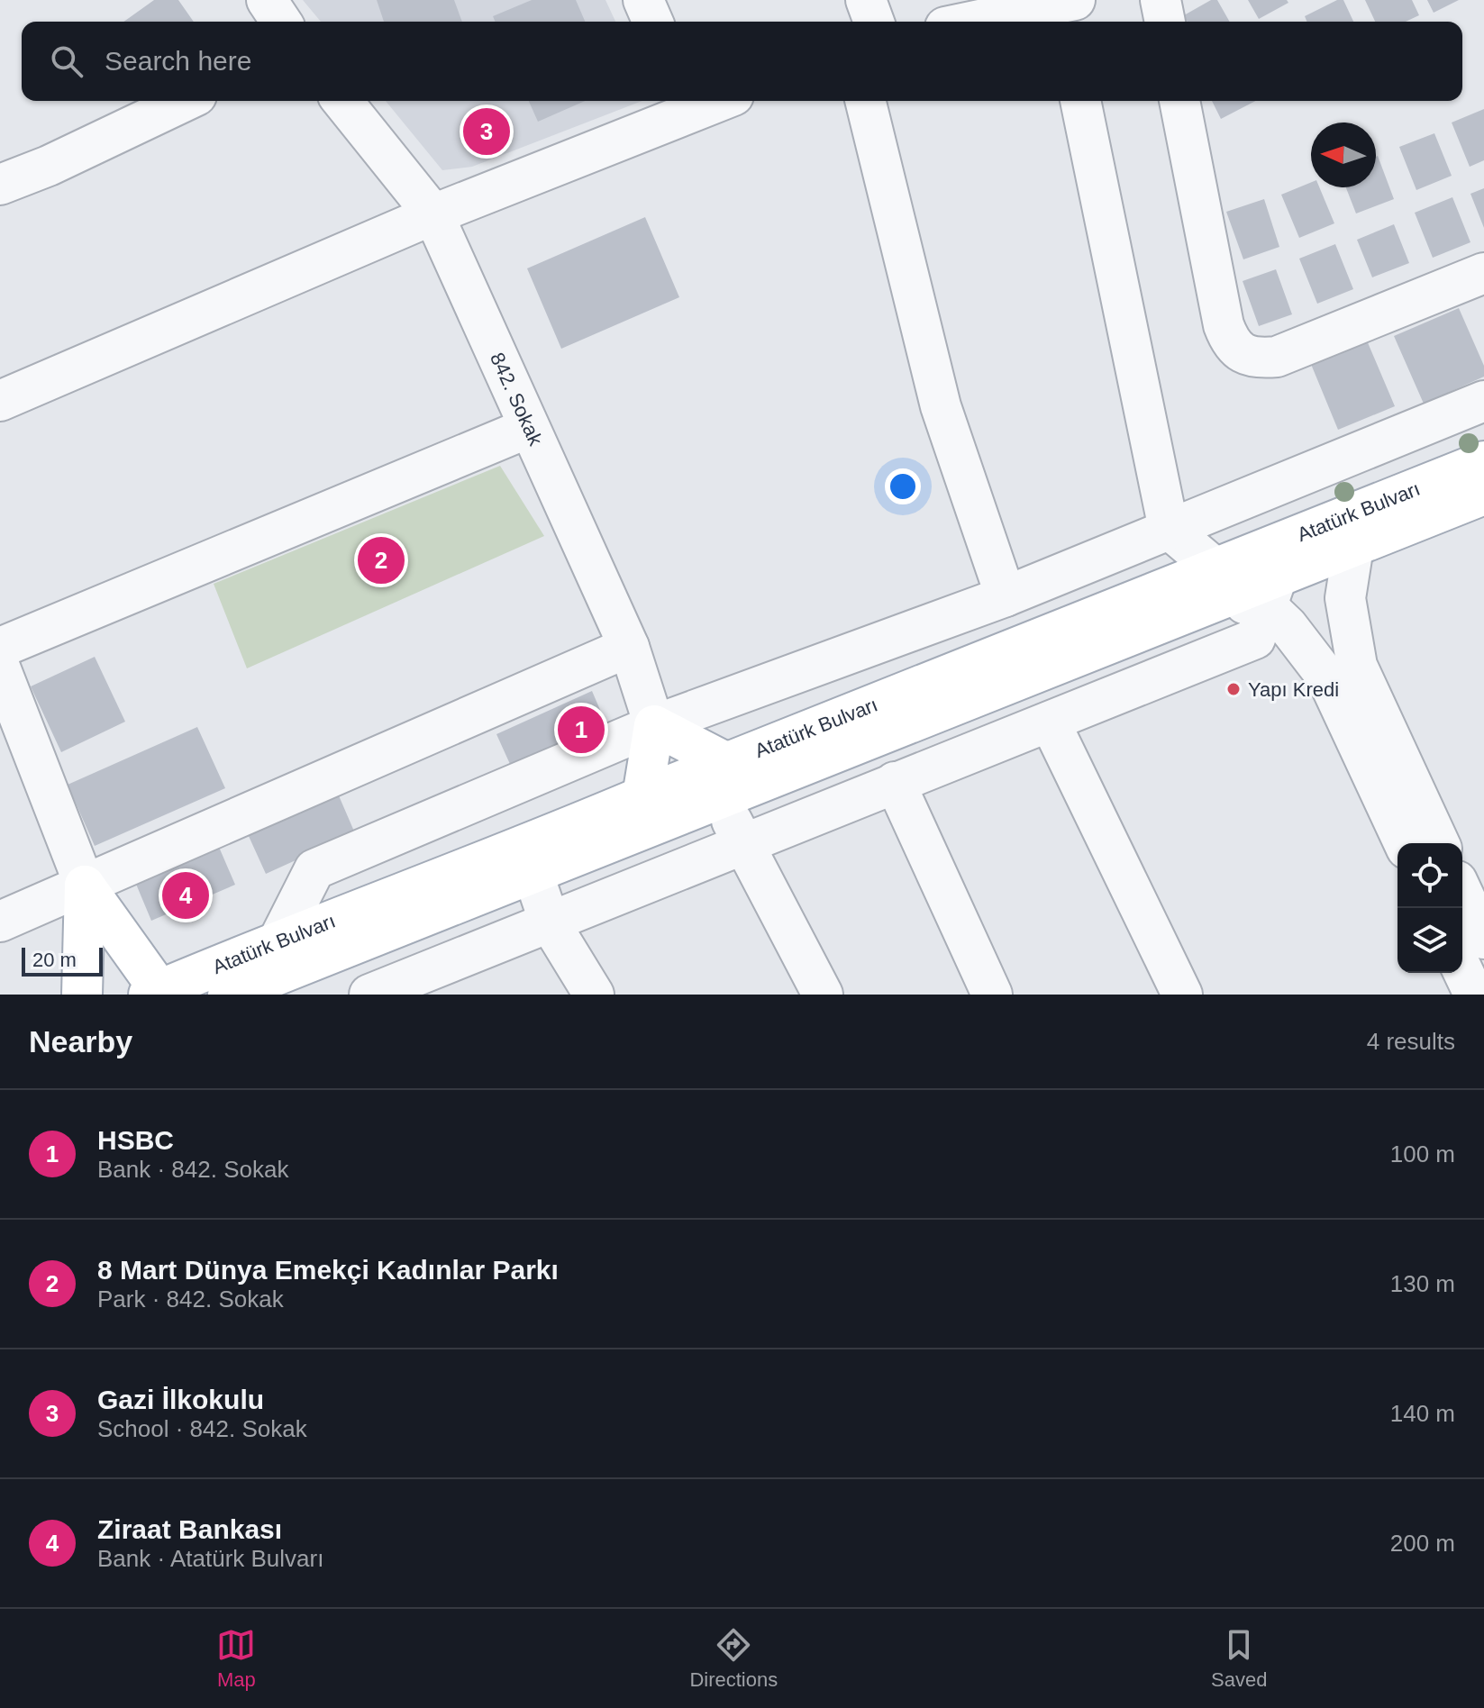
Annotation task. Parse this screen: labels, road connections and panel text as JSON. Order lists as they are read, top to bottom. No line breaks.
{"streets":{"main road":["Atatürk Bulvarı"],"street":["842. Sokak"]},"places":["Yapı Kredi"],"scale_bar":"20 m","north":"left","page":{"search":"Search here","pins":["3","2","1","4"],"scale":"20 m","heading":["Nearby","4 results"],"list":[{"mark":"1","name":"HSBC","note":"Bank · 842. Sokak","value":"100 m"},{"mark":"2","name":"8 Mart Dünya Emekçi Kadınlar Parkı","note":"Park · 842. Sokak","value":"130 m"},{"mark":"3","name":"Gazi İlkokulu","note":"School · 842. Sokak","value":"140 m"},{"mark":"4","name":"Ziraat Bankası","note":"Bank · Atatürk Bulvarı","value":"200 m"}],"nav":["Map","Directions","Saved"]}}
